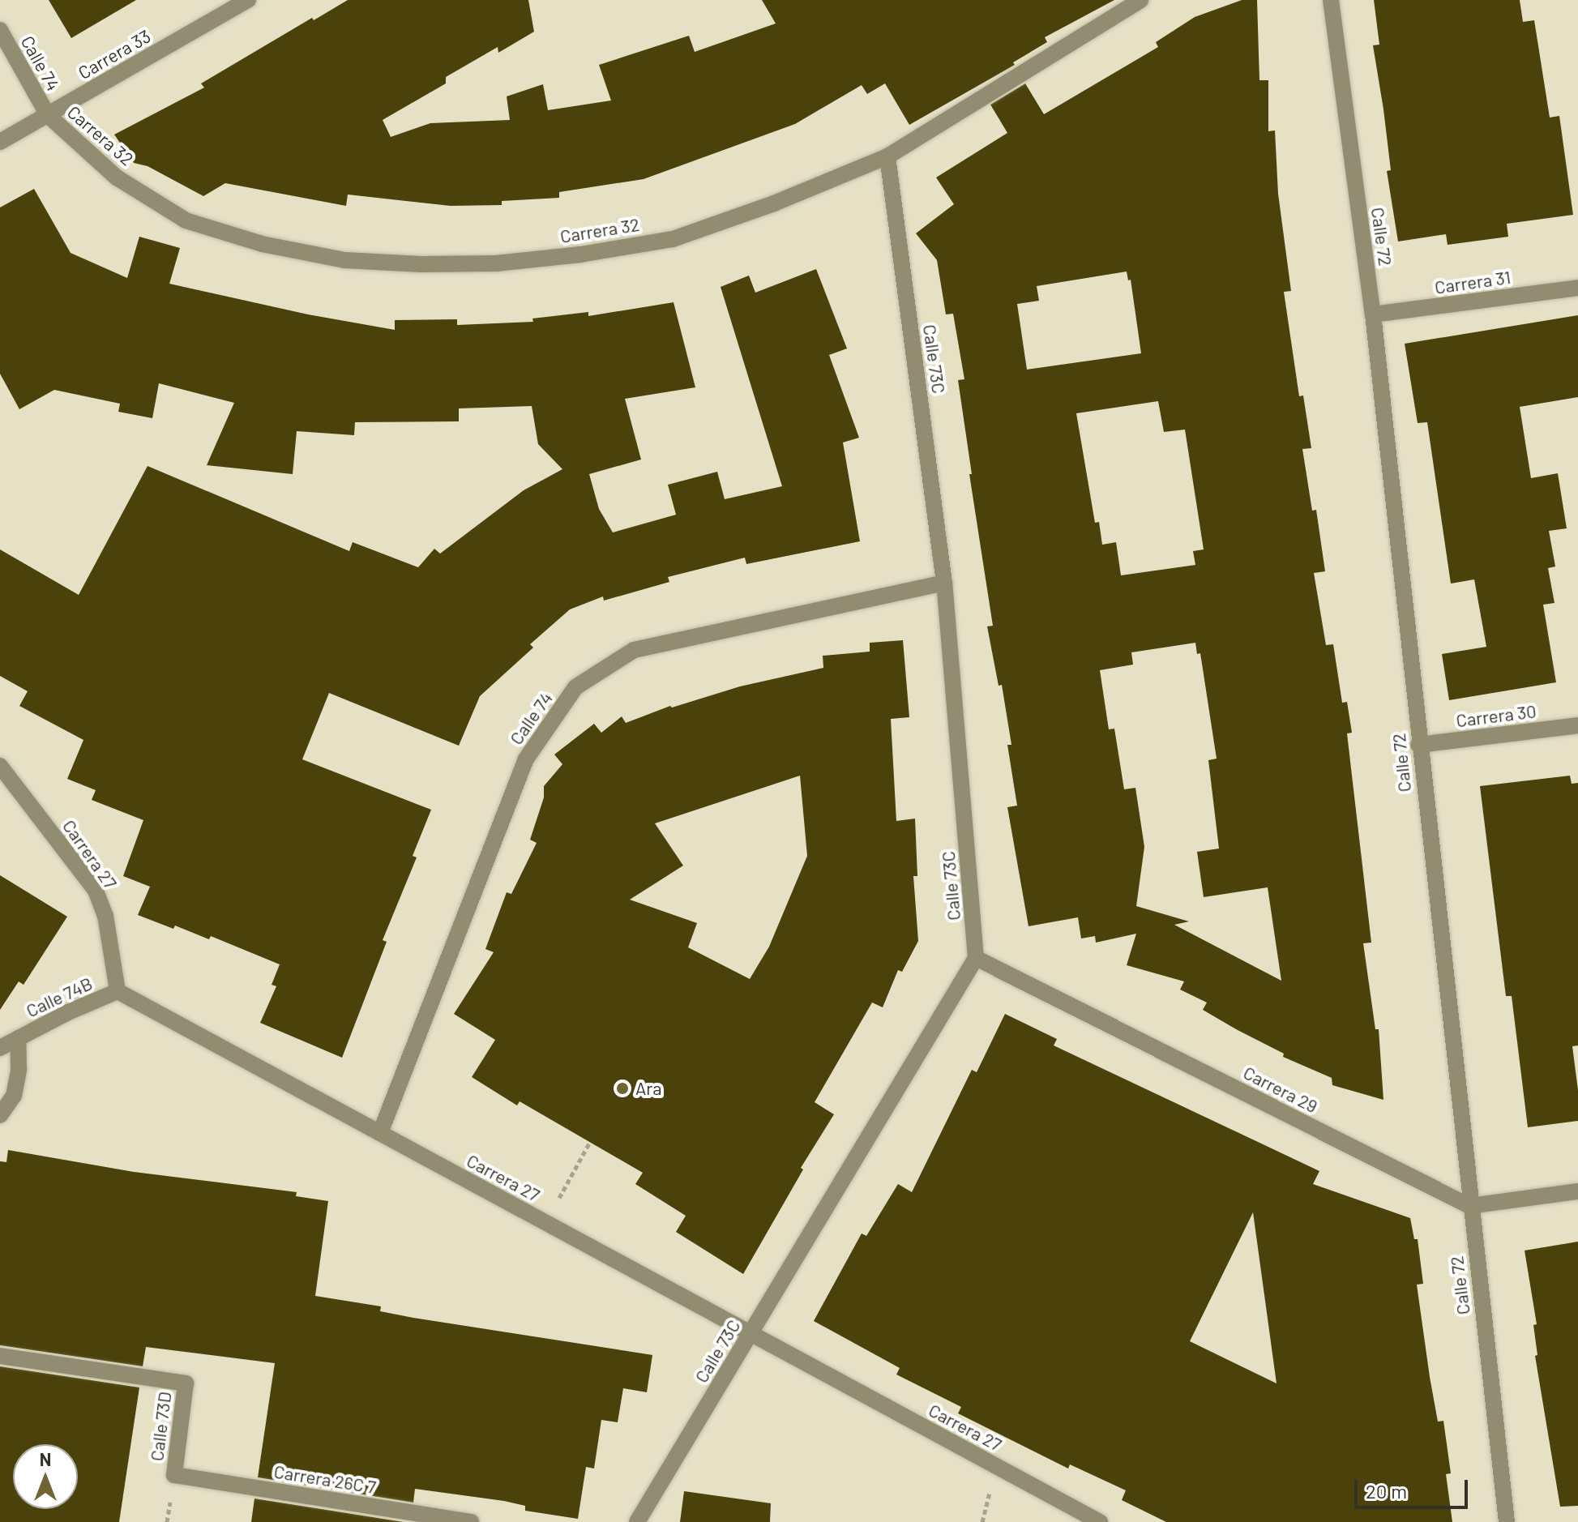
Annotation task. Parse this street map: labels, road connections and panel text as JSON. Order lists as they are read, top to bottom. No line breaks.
{"streets":{"street":["Carrera 33","Calle 74","Carrera 32","Calle 72","Carrera 31","Calle 73C","Carrera 30","Carrera 27","Calle 74B","Carrera 29","Calle 73D","Carrera 26C 7"]},"crossings":[["Carrera 33","Calle 74"],["Carrera 33","Carrera 32"],["Calle 74","Carrera 32"],["Calle 74","Calle 73C"],["Calle 74","Carrera 27"],["Carrera 32","Calle 73C"],["Calle 72","Carrera 31"],["Calle 72","Carrera 30"],["Calle 72","Carrera 29"],["Calle 73C","Carrera 27"],["Calle 73C","Carrera 29"],["Carrera 27","Calle 74B"],["Calle 73D","Carrera 26C 7"]],"places":["Ara"],"scale_bar":"20 m","north":"top"}
